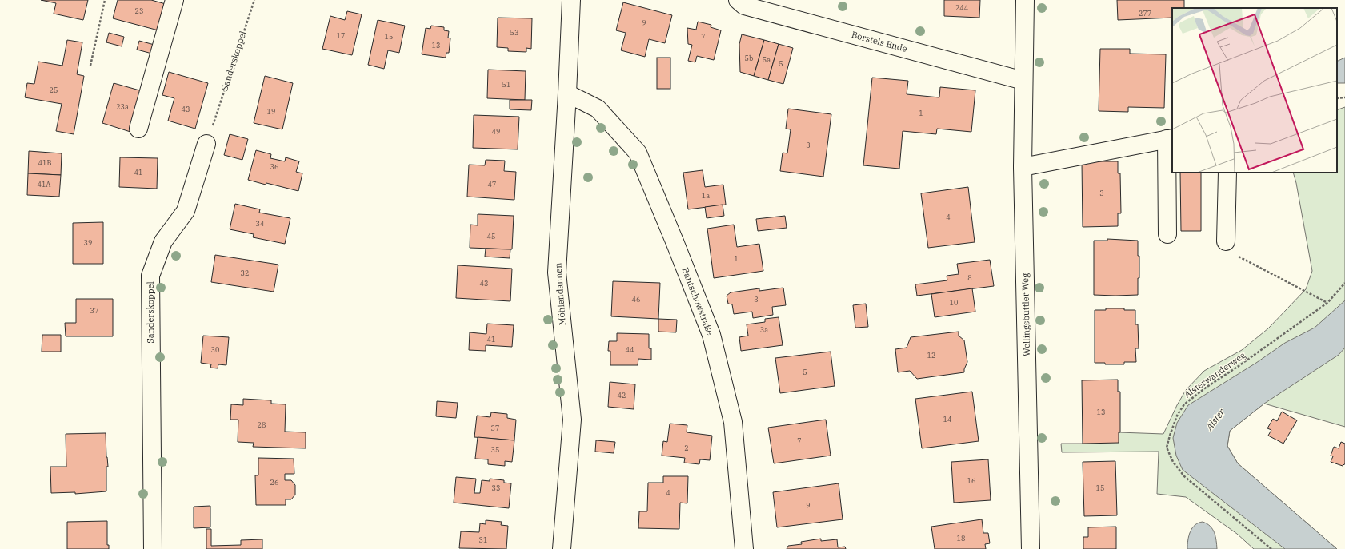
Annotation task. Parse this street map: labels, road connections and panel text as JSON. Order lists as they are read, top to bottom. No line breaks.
{"streets":{"street":["Borstels Ende","Sanderskoppel","Möhlendannen","Bantschowstraße","Wellingsbüttler Weg"],"path":["Alsterwanderweg"]},"crossings":[["Borstels Ende","Wellingsbüttler Weg"],["Möhlendannen","Bantschowstraße"]],"water":["Alster"],"house_numbers":["244","23","277","9","53","17","15","7","13","5b","5a","5","51","25","23a","43","19","1","49","3","41B","36","41","41A","47","3","1a","4","34","45","39","1","32","8","43","46","3","10","37","3a","41","30","44","12","5","42","13","14","28","37","7","2","35","16","26","33","15","4","9","18","31"]}
